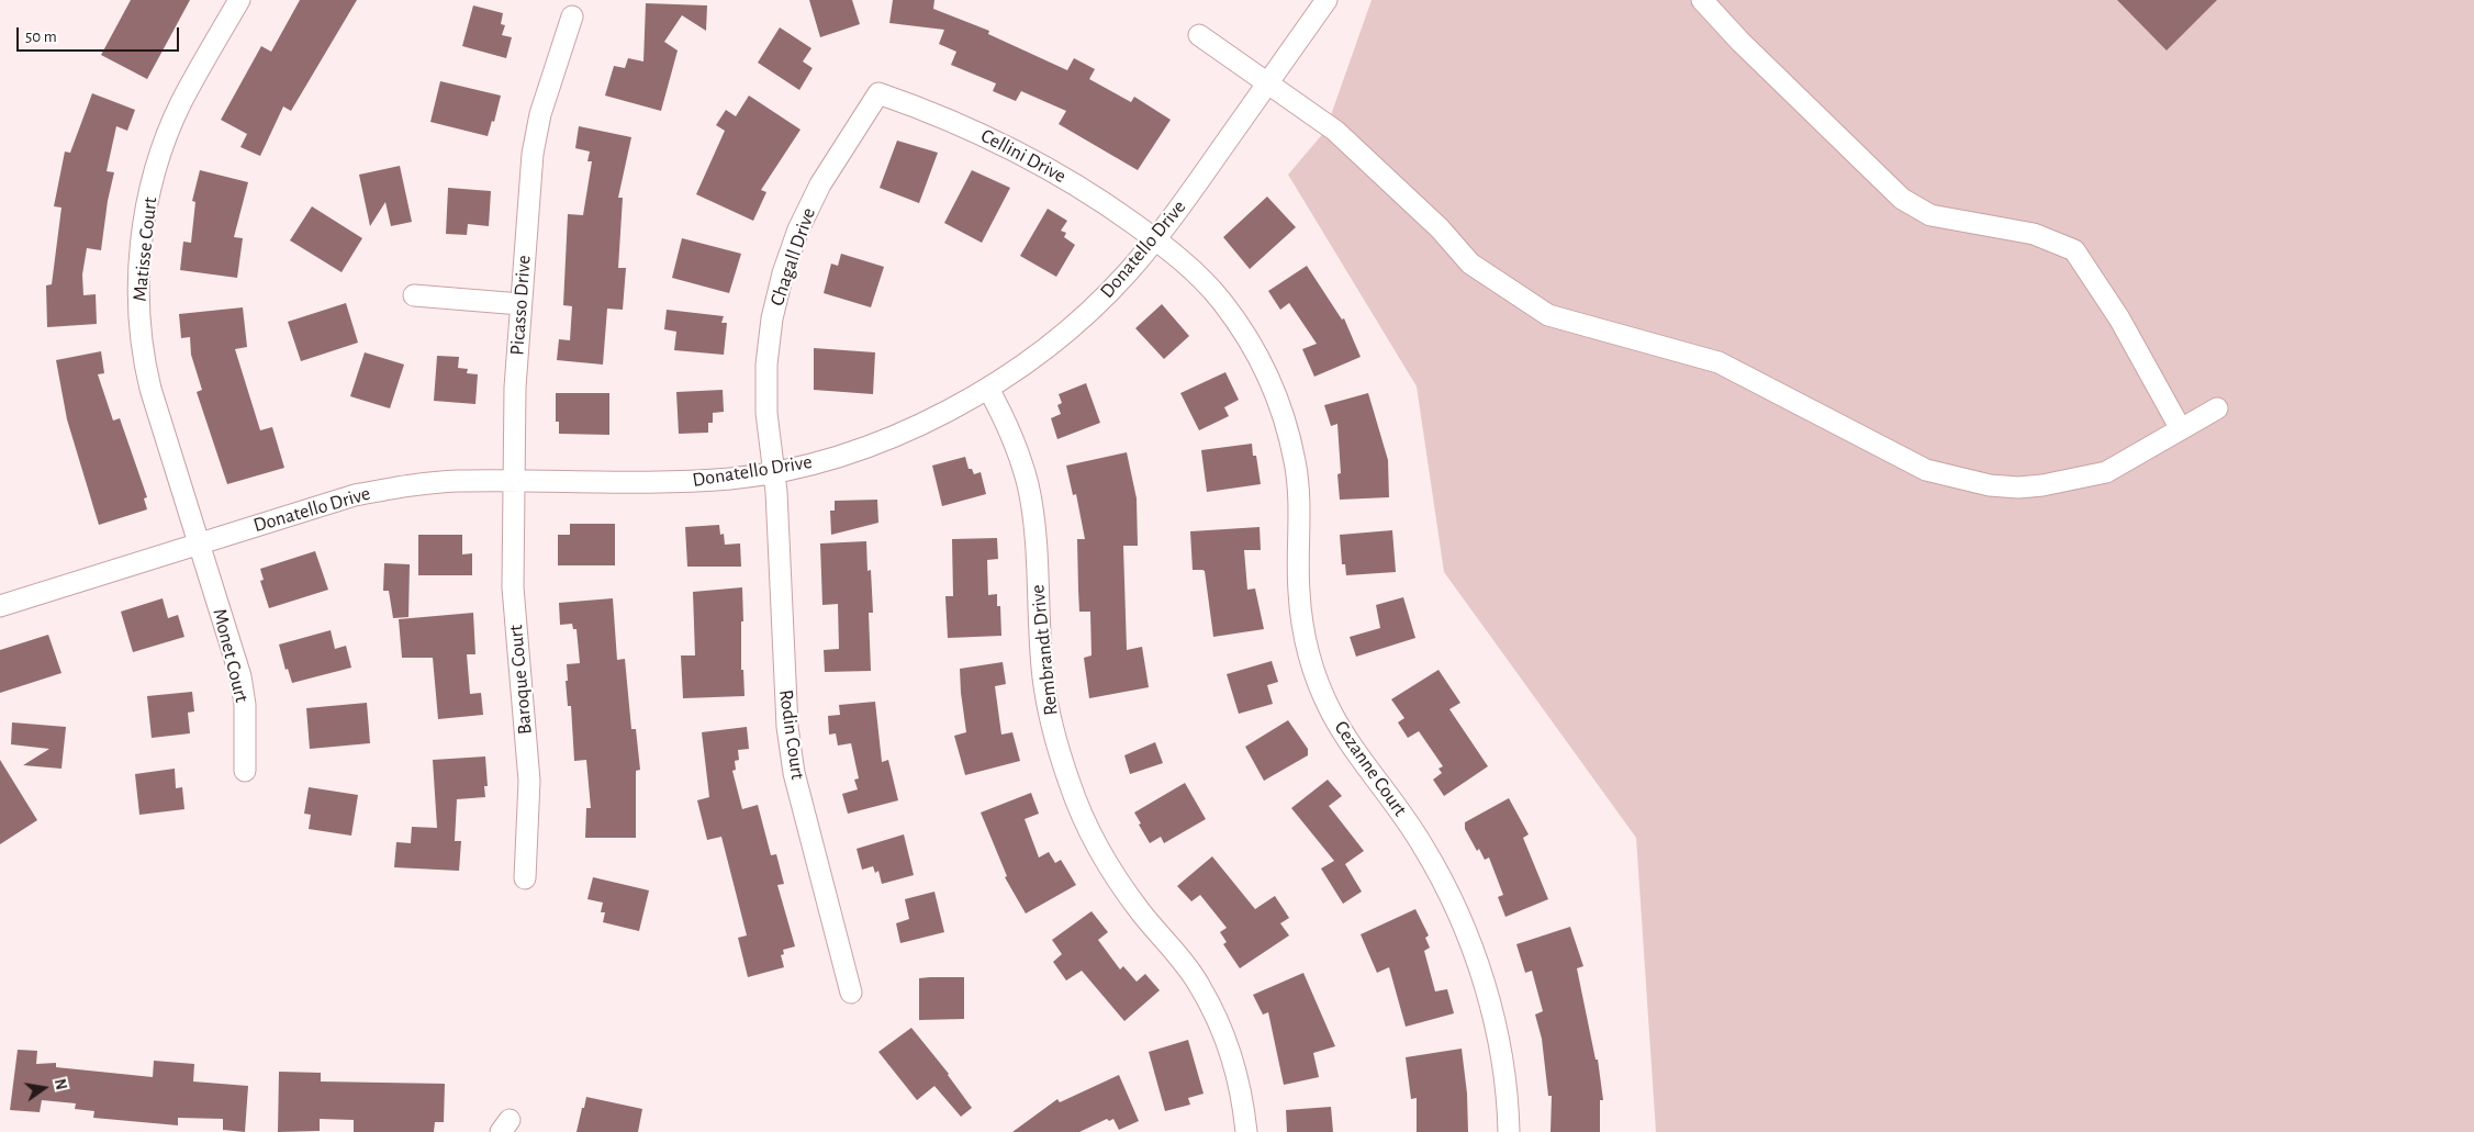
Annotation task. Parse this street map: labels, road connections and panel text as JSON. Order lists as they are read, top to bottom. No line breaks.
{"streets":{"street":["Cellini Drive","Matisse Court","Donatello Drive","Chagall Drive","Picasso Drive","Rembrandt Drive","Monet Court","Baroque Court","Rodin Court","Cezanne Court"]},"crossings":[["Cellini Drive","Donatello Drive"],["Cellini Drive","Chagall Drive"],["Cellini Drive","Cezanne Court"],["Matisse Court","Donatello Drive"],["Matisse Court","Monet Court"],["Donatello Drive","Chagall Drive"],["Donatello Drive","Picasso Drive"],["Donatello Drive","Rembrandt Drive"],["Donatello Drive","Monet Court"],["Donatello Drive","Baroque Court"],["Donatello Drive","Rodin Court"],["Donatello Drive","Cezanne Court"],["Chagall Drive","Rodin Court"],["Picasso Drive","Baroque Court"]],"scale_bar":"50 m","north":"right"}
